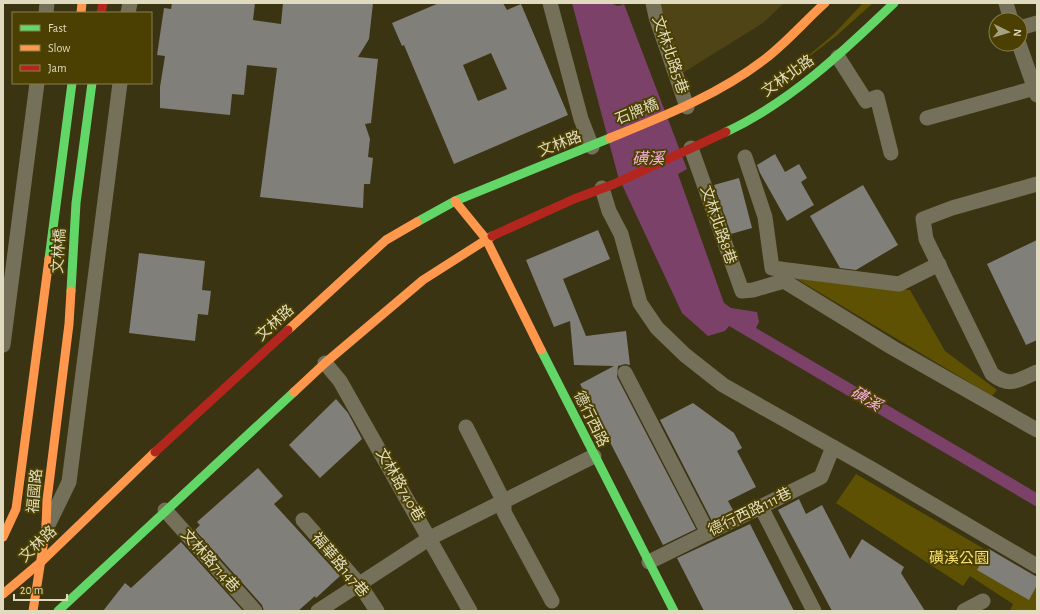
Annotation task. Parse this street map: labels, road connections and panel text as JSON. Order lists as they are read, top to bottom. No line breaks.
{"streets":{"main road":["文林北路","石牌橋","文林路","文林橋","德行西路","福國路"],"street":["文林北路5巷","文林北路8巷","文林路740巷","德行西路111巷","文林路714巷","福華路147巷"]},"crossings":[["文林北路5巷","文林北路"],["文林北路5巷","石牌橋"],["文林北路","石牌橋"],["文林北路","文林北路8巷"],["石牌橋","文林路"],["文林路","德行西路"],["文林路","福國路"],["文林橋","福國路"],["德行西路","德行西路111巷"]],"water":["磺溪"],"parks":["磺溪公園"],"legend":["Fast","Slow","Jam"],"scale_bar":"20 m","north":"right"}
